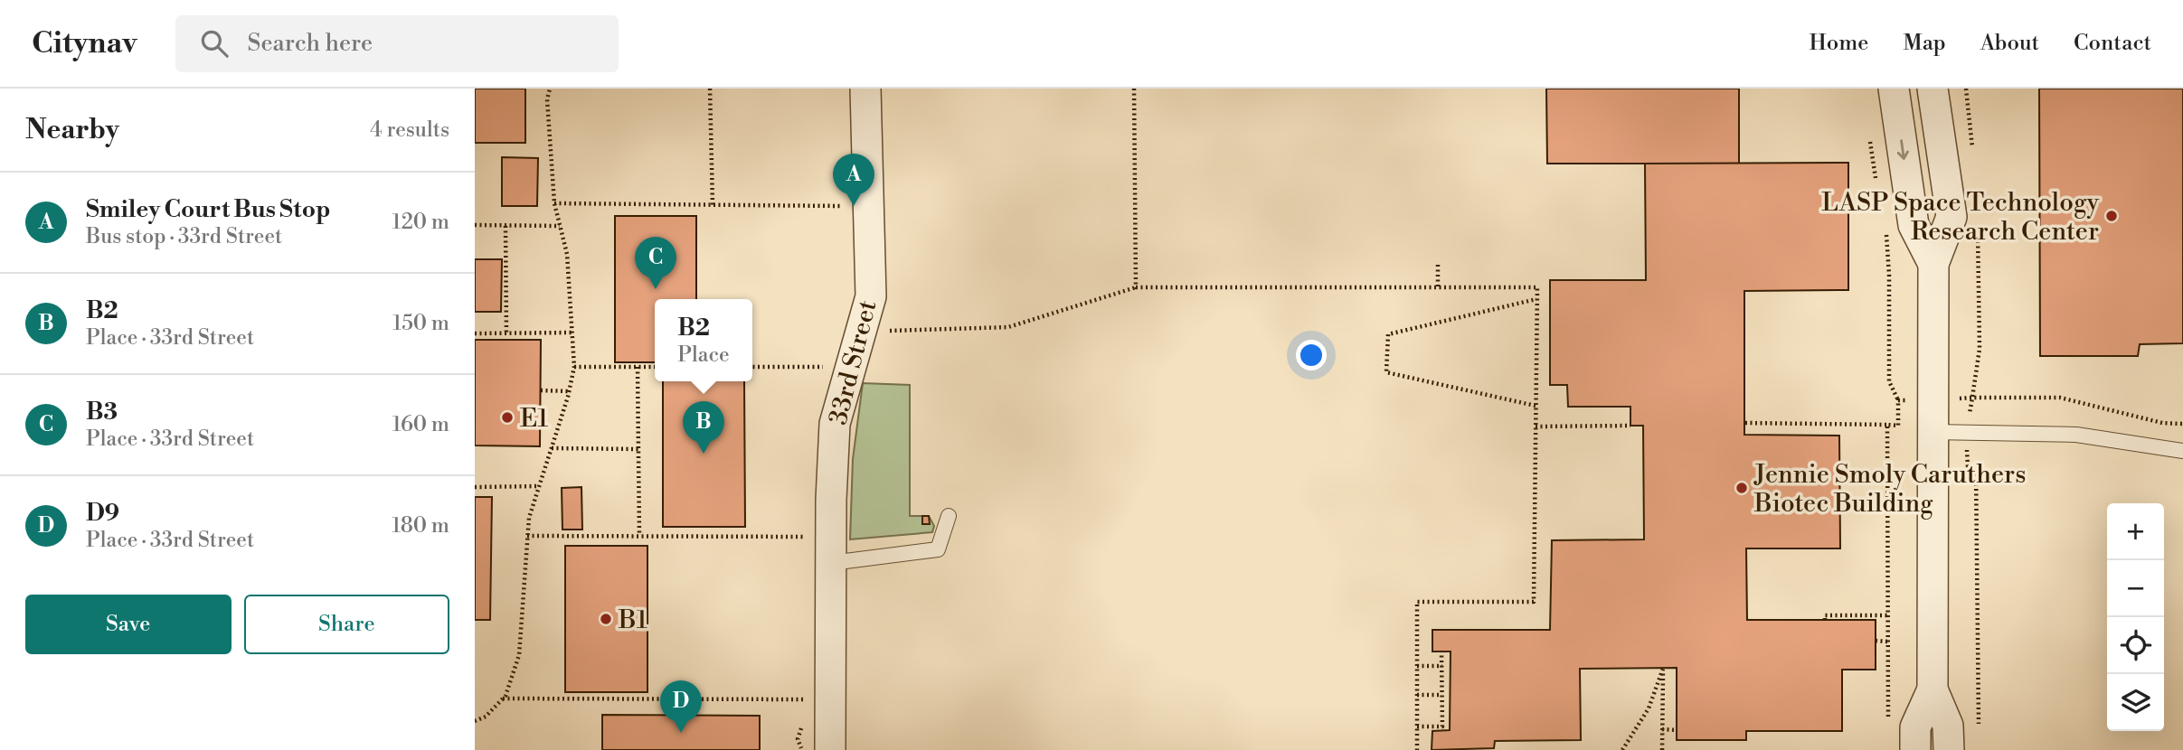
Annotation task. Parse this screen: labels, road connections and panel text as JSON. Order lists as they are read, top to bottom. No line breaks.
{"streets":{"street":["33rd Street"]},"places":["LASP Space Technology Research Center","E1","Jennie Smoly Caruthers Biotec Building","B1"],"page":{"header":"Citynav","search":"Search here","nav":["Home","Map","About","Contact"],"heading":["Nearby","4 results"],"pins":["A","C","B","D"],"list":[{"mark":"A","name":"Smiley Court Bus Stop","note":"Bus stop · 33rd Street","value":"120 m"},{"mark":"B","name":"B2","note":"Place · 33rd Street","value":"150 m"},{"mark":"C","name":"B3","note":"Place · 33rd Street","value":"160 m"},{"mark":"D","name":"D9","note":"Place · 33rd Street","value":"180 m"}],"popup":["B2","Place"],"map_buttons":["+","−"],"buttons":["Save","Share"]}}
